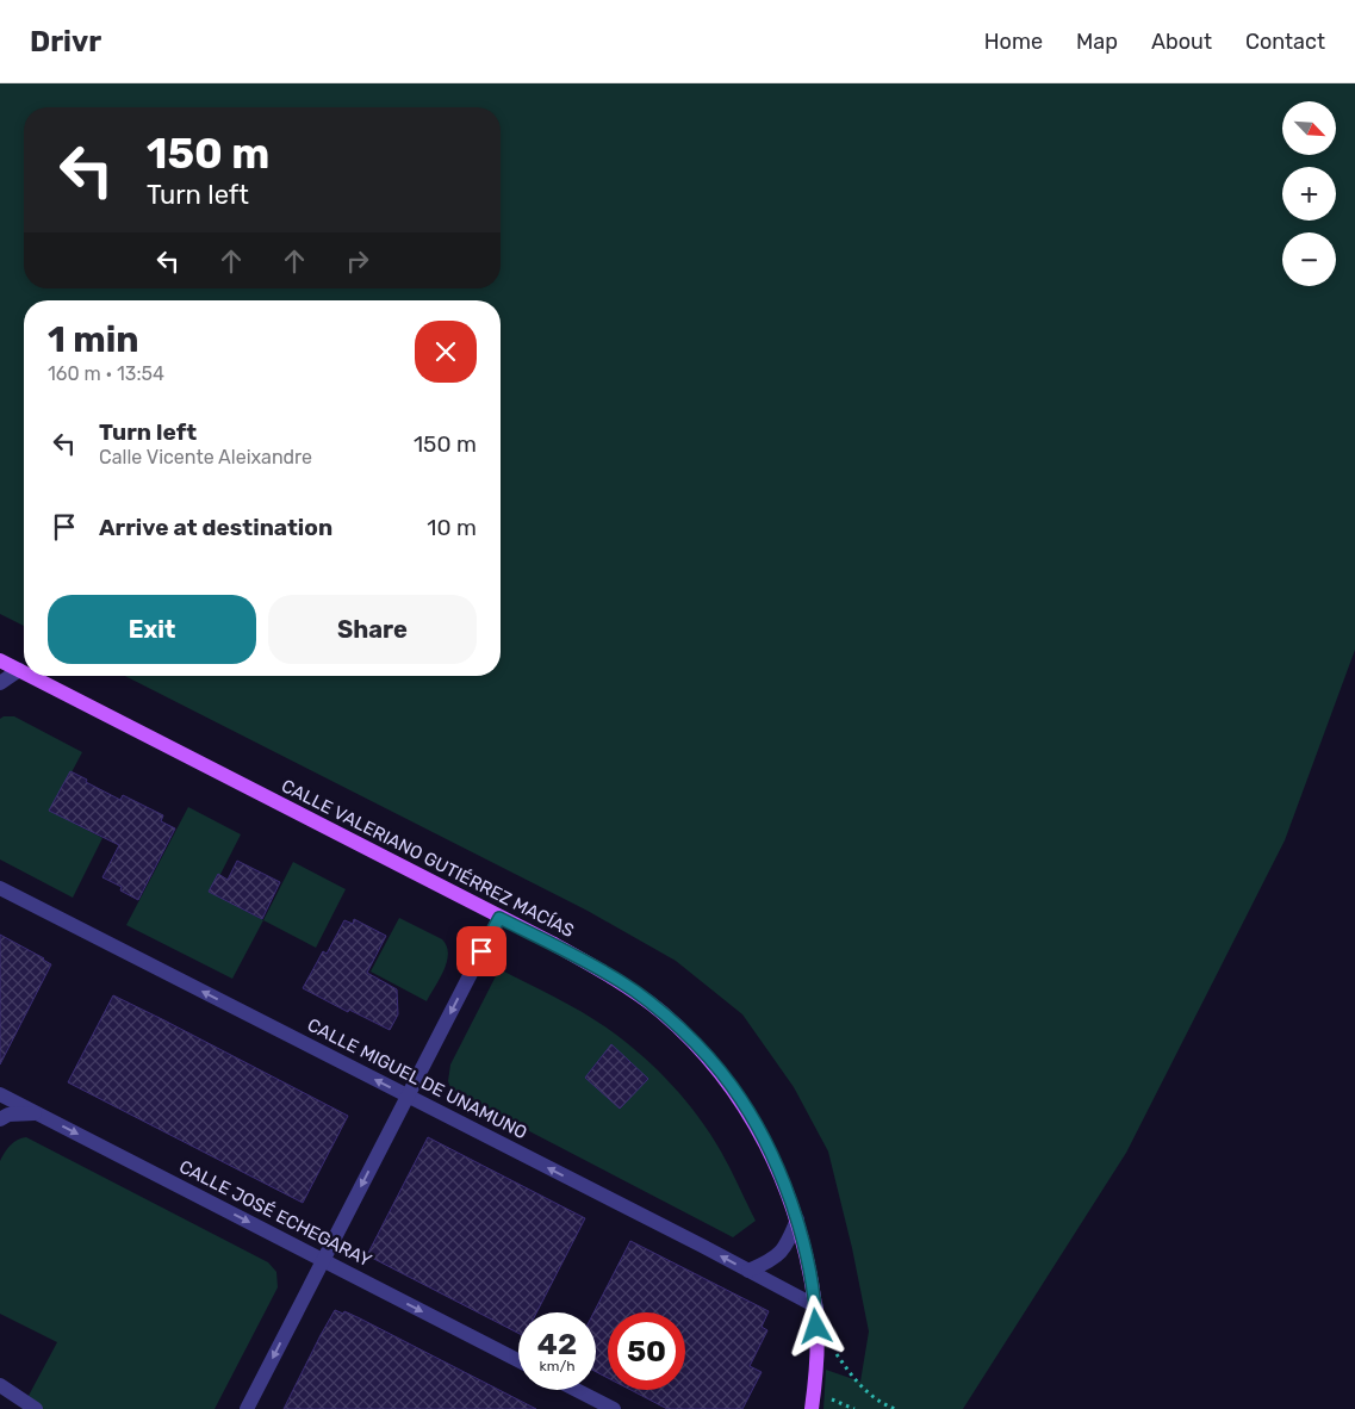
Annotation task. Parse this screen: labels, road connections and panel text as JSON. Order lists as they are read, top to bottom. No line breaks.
{"streets":{"main road":["CALLE VALERIANO GUTIÉRREZ MACÍAS"],"street":["CALLE MIGUEL DE UNAMUNO","CALLE JOSÉ ECHEGARAY"]},"crossings":[["CALLE VALERIANO GUTIÉRREZ MACÍAS","CALLE MIGUEL DE UNAMUNO"]],"one_way":["CALLE MIGUEL DE UNAMUNO","CALLE JOSÉ ECHEGARAY"],"north":"bottom right","page":{"header":"Drivr","nav":["Home","Map","About","Contact"],"map_buttons":["+","−"],"turn":["150 m","Turn left"],"heading":["1 min","160 m · 13:54"],"list":[{"name":"Turn left","note":"Calle Vicente Aleixandre","value":"150 m"},{"name":"Arrive at destination","value":"10 m"}],"buttons":["Exit","Share"],"speed":"42 km/h","limit":"50"}}
